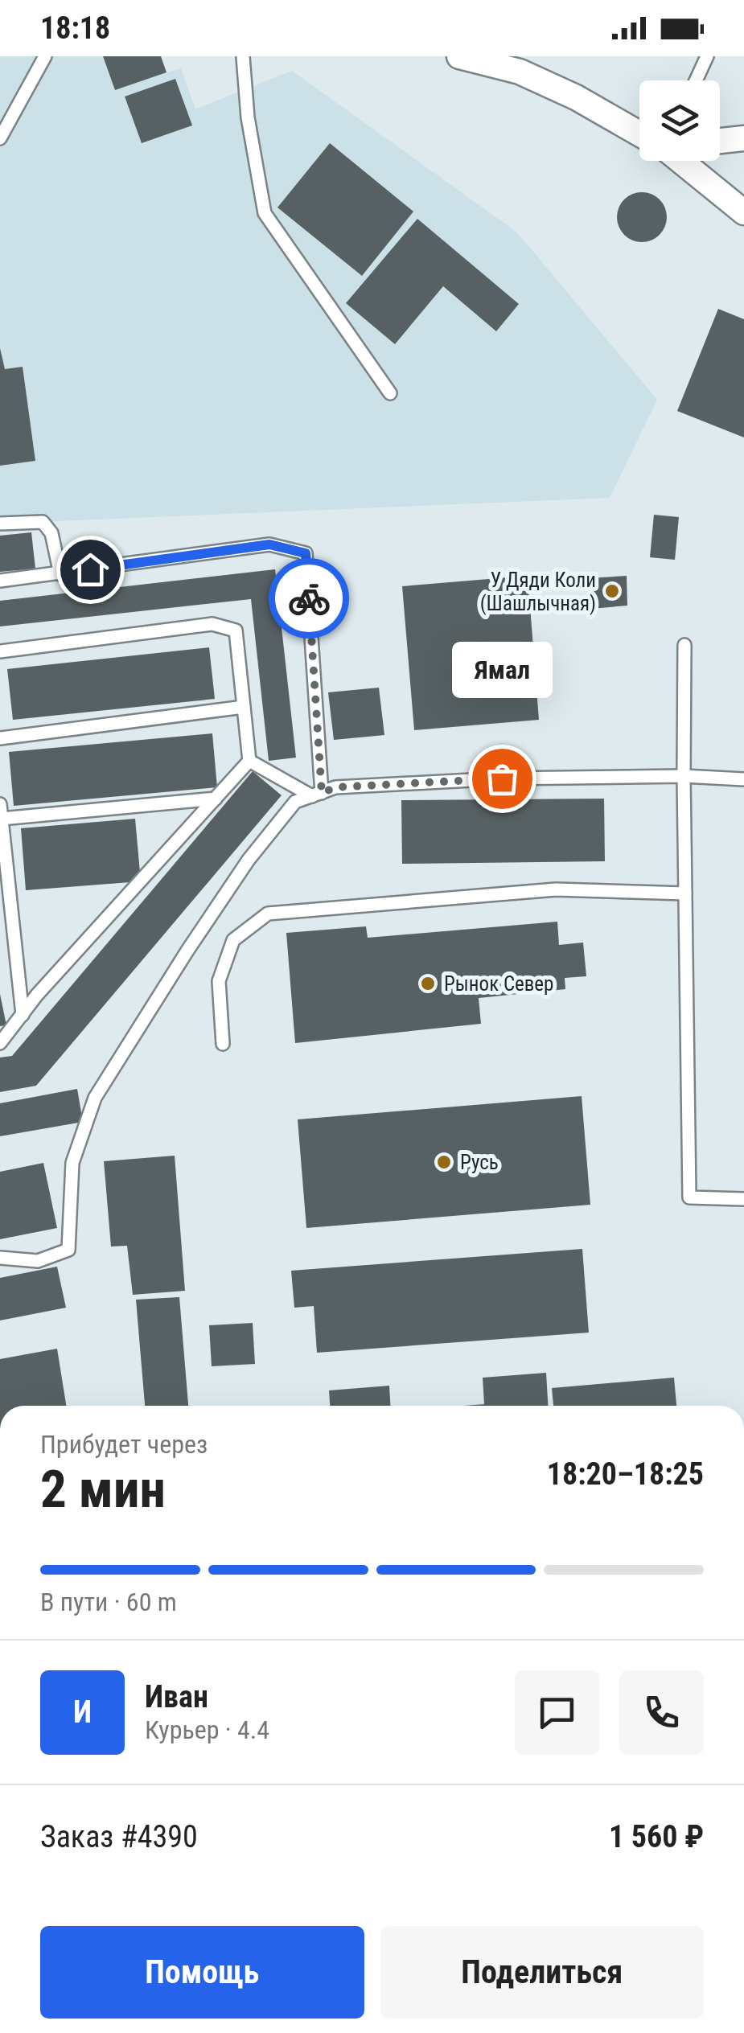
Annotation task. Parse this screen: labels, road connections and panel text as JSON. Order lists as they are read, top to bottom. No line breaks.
{"places":["У Дяди Коли (Шашлычная)","Ямал","Рынок Север","Русь"],"page":{"status":"18:18","bubble":"Ямал","heading":["2 мин","Прибудет через","18:20–18:25"],"panel":["Иван","Курьер · 4.4","Заказ #4390","1 560 ₽"],"bar":"В пути · 60 m","round":"И","buttons":["Помощь","Поделиться"]}}
